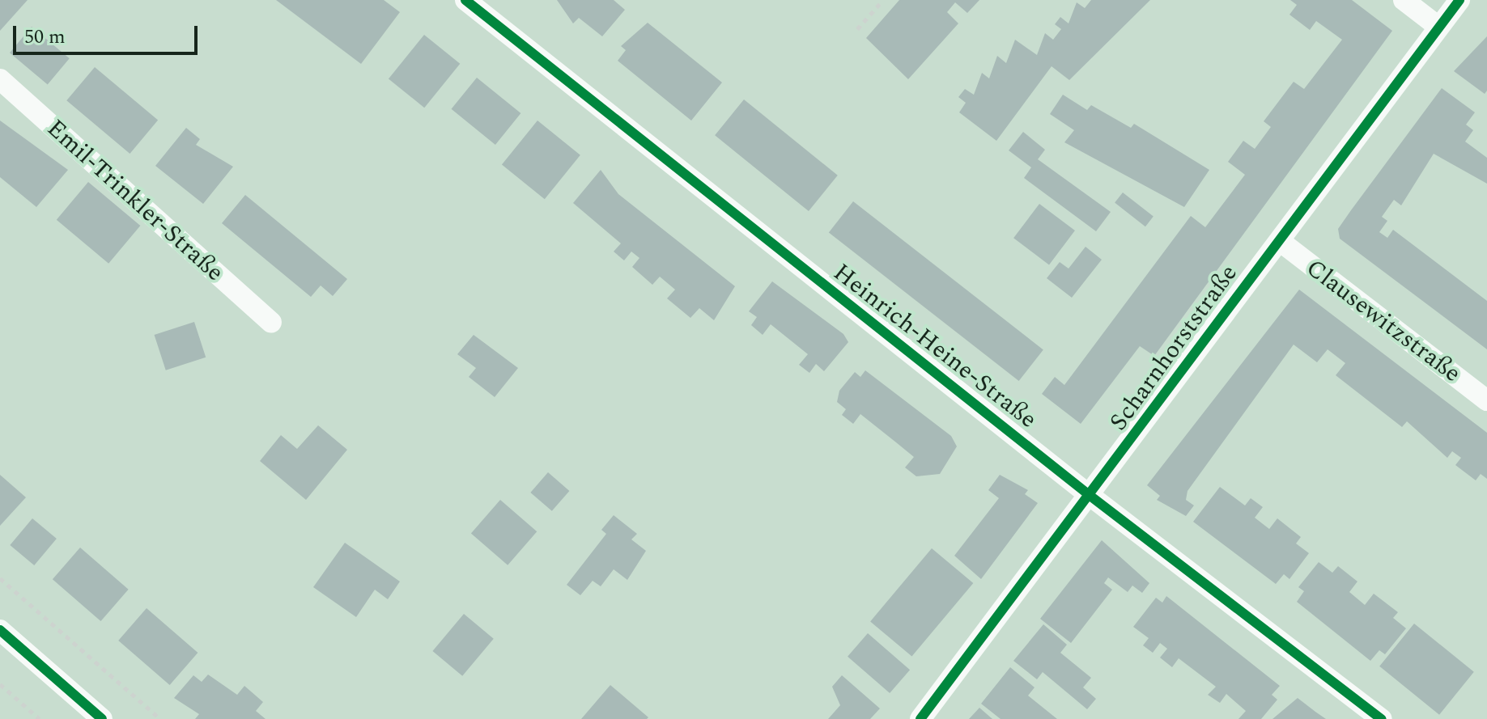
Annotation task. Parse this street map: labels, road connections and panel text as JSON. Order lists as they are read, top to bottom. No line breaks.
{"streets":{"street":["Emil-Trinkler-Straße","Clausewitzstraße","Heinrich-Heine-Straße","Scharnhorststraße"]},"crossings":[["Clausewitzstraße","Scharnhorststraße"],["Heinrich-Heine-Straße","Scharnhorststraße"]],"scale_bar":"50 m"}
